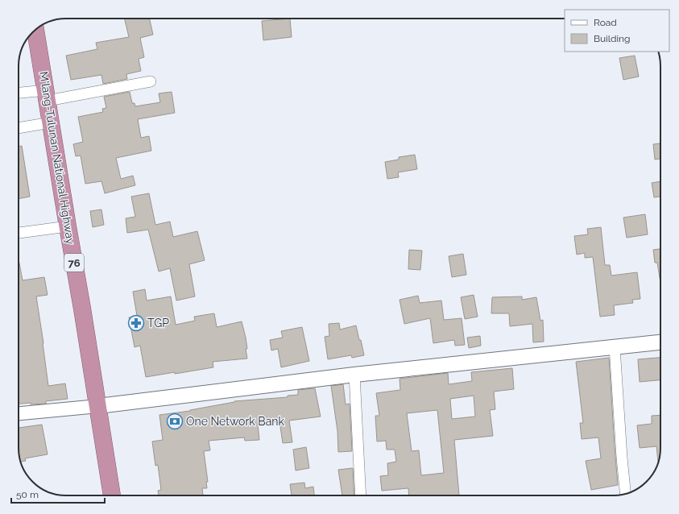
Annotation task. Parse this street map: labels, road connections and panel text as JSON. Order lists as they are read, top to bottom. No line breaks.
{"streets":{"highway":["M'lang-Tulunan National Highway","76"]},"places":{"pharmacy":["TGP"],"bank":["One Network Bank"]},"legend":["Road","Building"],"scale_bar":"50 m"}
